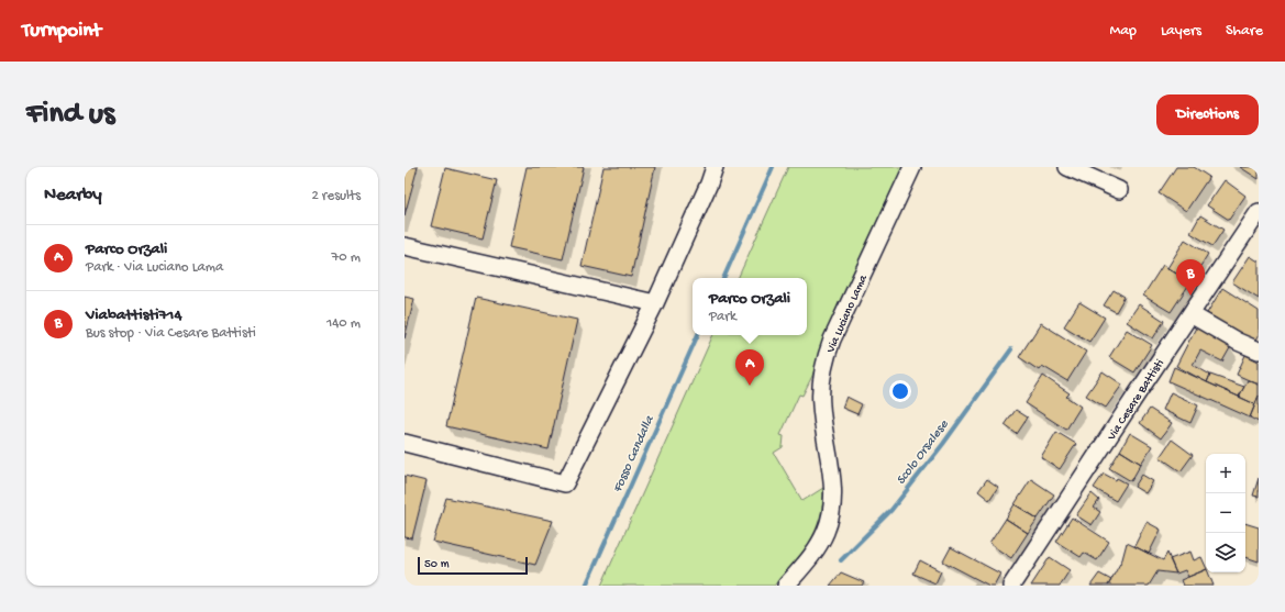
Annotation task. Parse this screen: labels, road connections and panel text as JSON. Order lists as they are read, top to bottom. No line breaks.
{"streets":{"street":["Via Luciano Lama","Via Cesare Battisti"]},"water":["Scolo Orsalese","Fosso Candalla"],"scale_bar":"50 m","page":{"header":"Turnpoint","nav":["Map","Layers","Share"],"buttons":"Directions","title":"Find us","heading":["Nearby","2 results"],"list":[{"mark":"A","name":"Parco Orzali","note":"Park · Via Luciano Lama","value":"70 m"},{"mark":"B","name":"Viabattisti714","note":"Bus stop · Via Cesare Battisti","value":"140 m"}],"pins":["B","A"],"popup":["Parco Orzali","Park"],"map_buttons":["+","−"],"scale":"50 m"}}
